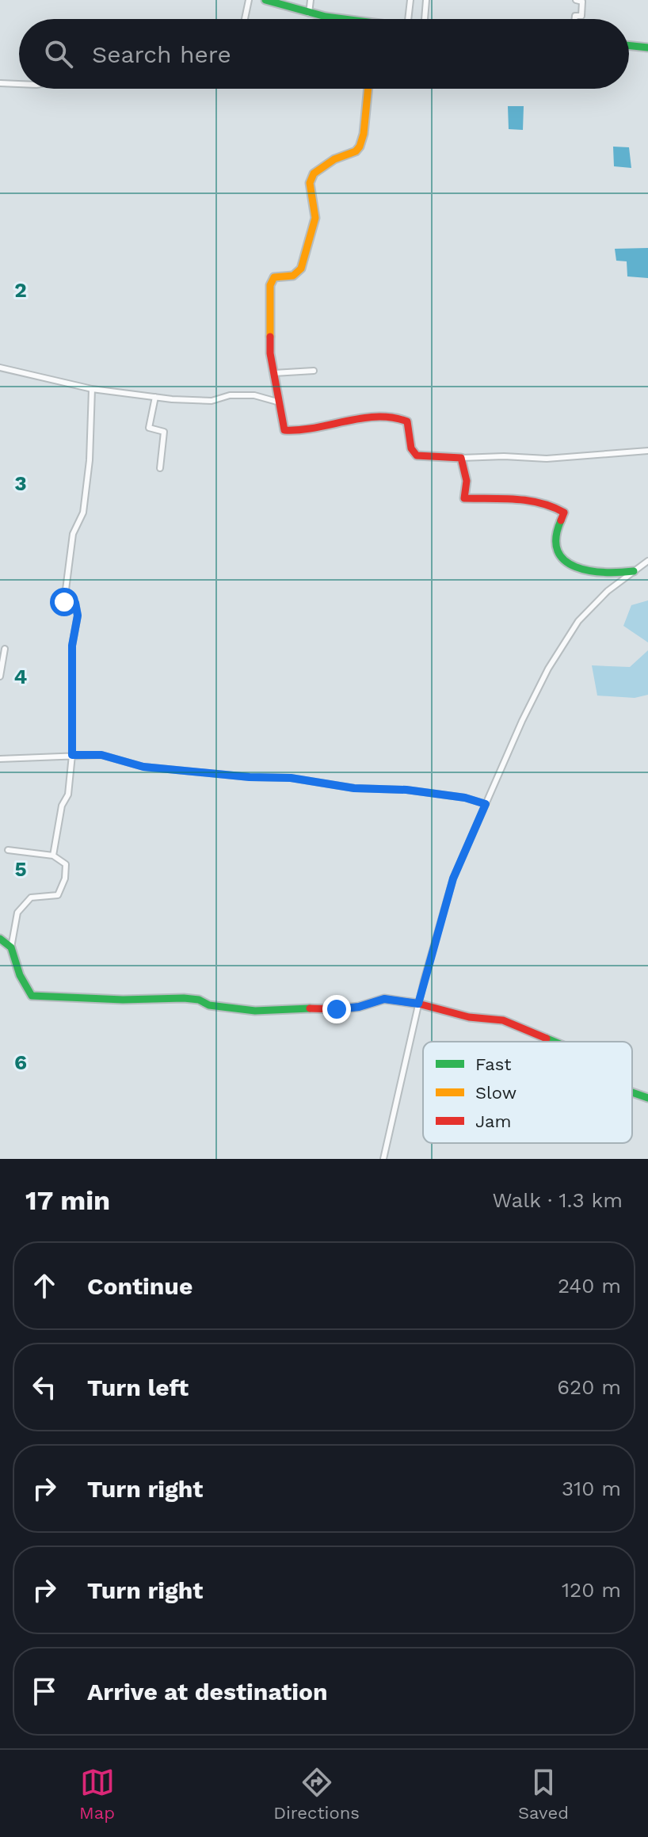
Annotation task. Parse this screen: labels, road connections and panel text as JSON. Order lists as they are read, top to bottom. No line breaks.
{"legend":["Fast","Slow","Jam"],"page":{"search":"Search here","heading":["17 min","Walk · 1.3 km"],"list":[["Continue","240 m"],["Turn left","620 m"],["Turn right","310 m"],["Turn right","120 m"],"Arrive at destination"],"nav":["Map","Directions","Saved"]},"grid":{"rows":["2","3","4","5","6"]}}
